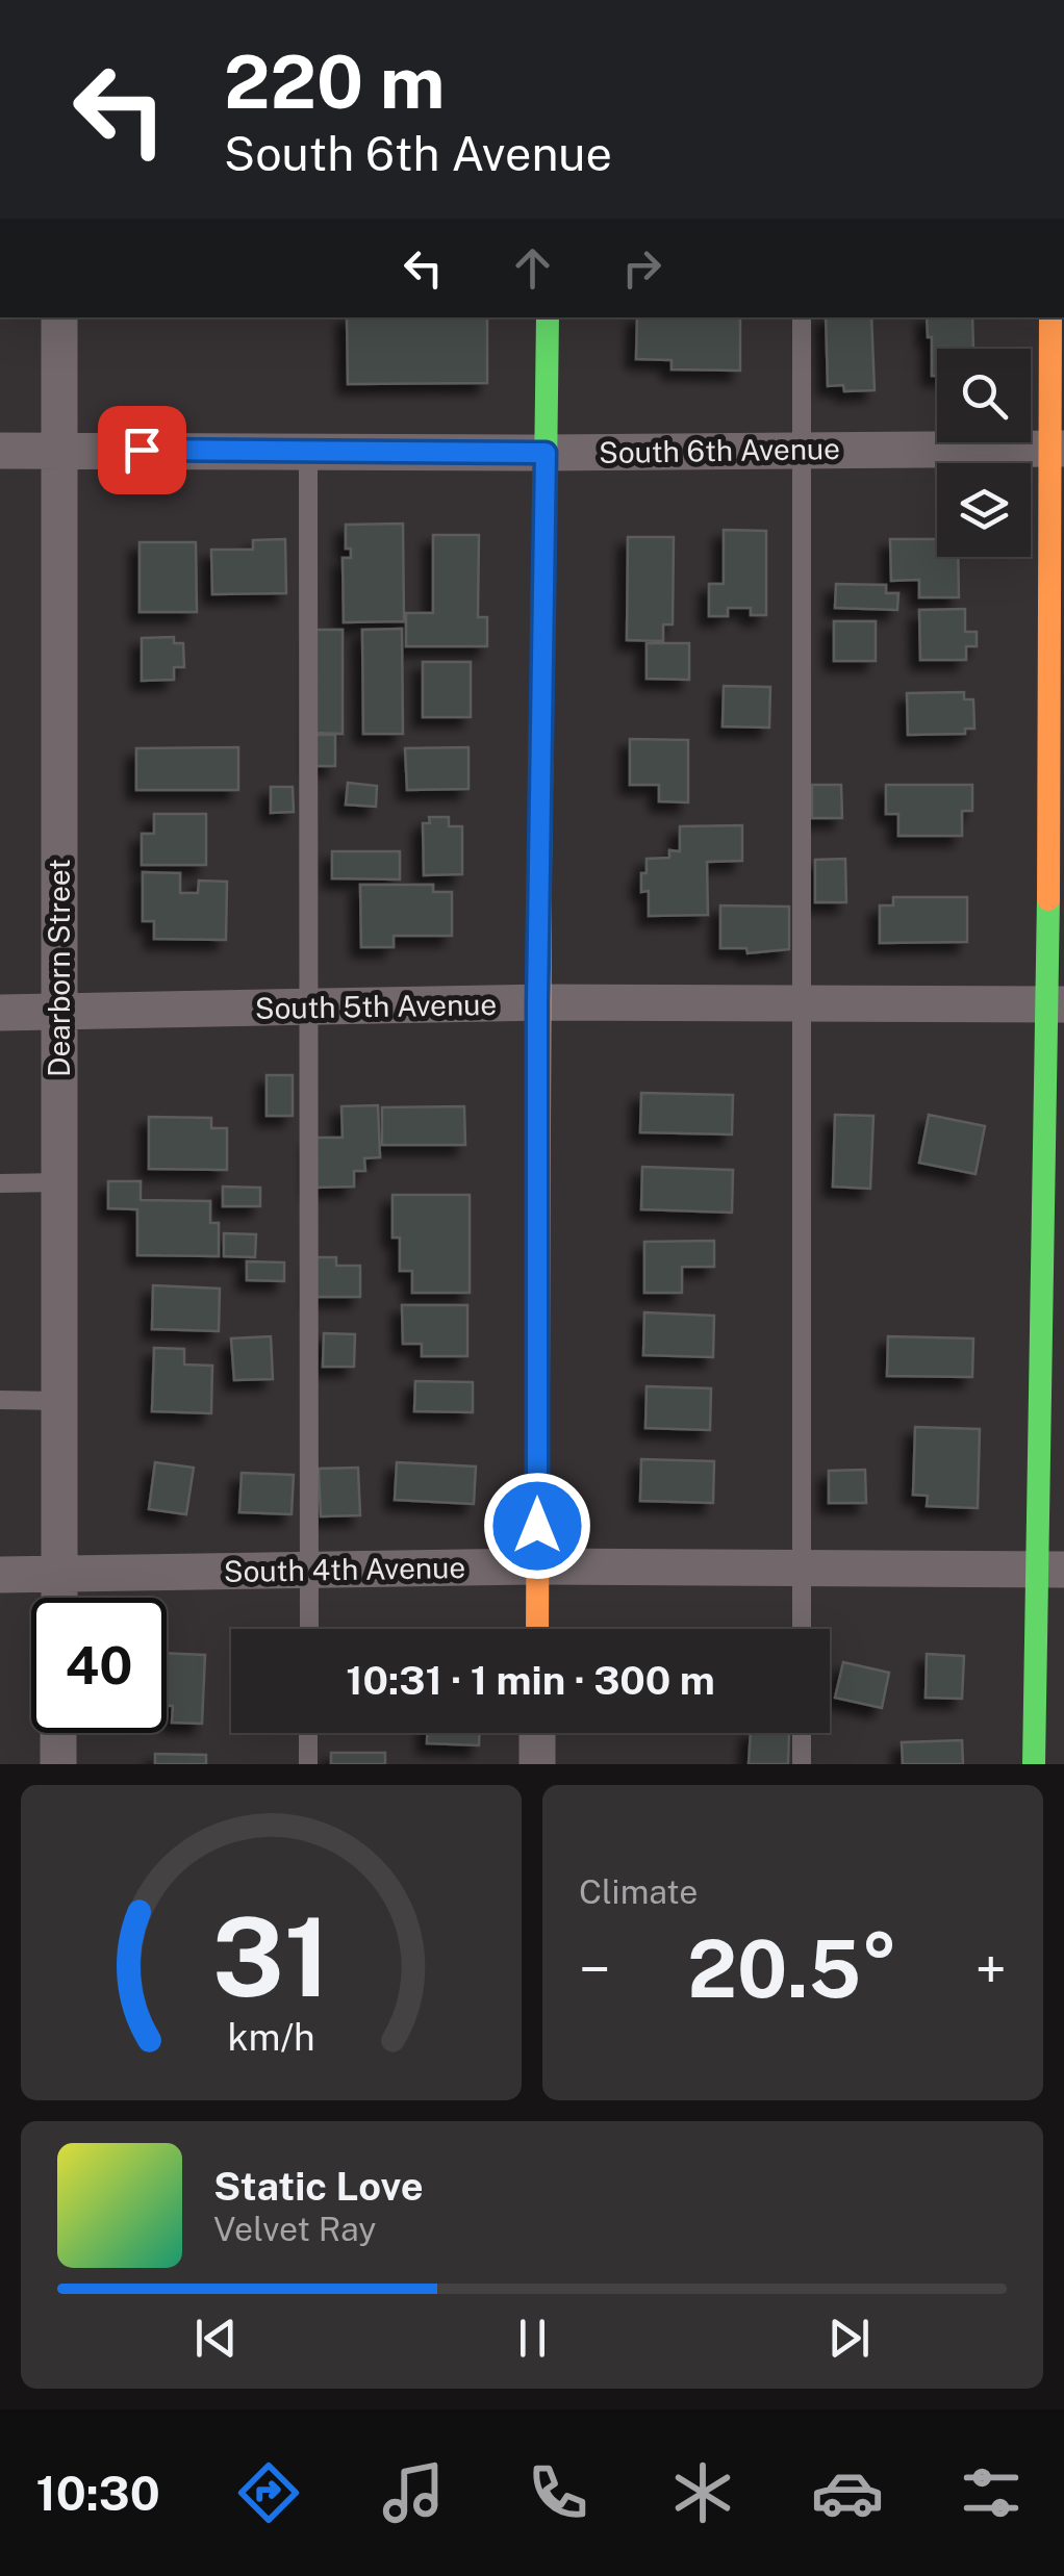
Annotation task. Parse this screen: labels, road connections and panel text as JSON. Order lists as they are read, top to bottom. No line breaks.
{"streets":{"street":["South 6th Avenue","Dearborn Street","South 5th Avenue","South 4th Avenue"]},"crossings":[["South 6th Avenue","Dearborn Street"],["Dearborn Street","South 5th Avenue"],["Dearborn Street","South 4th Avenue"]],"page":{"turn":["220 m","South 6th Avenue"],"limit":"40","trip":"10:31 · 1 min · 300 m","tile":"Climate","heat":["−","20.5°","+"],"song":["Static Love","Velvet Ray"],"tabs":"10:30","gauge":["31","km/h"]}}
